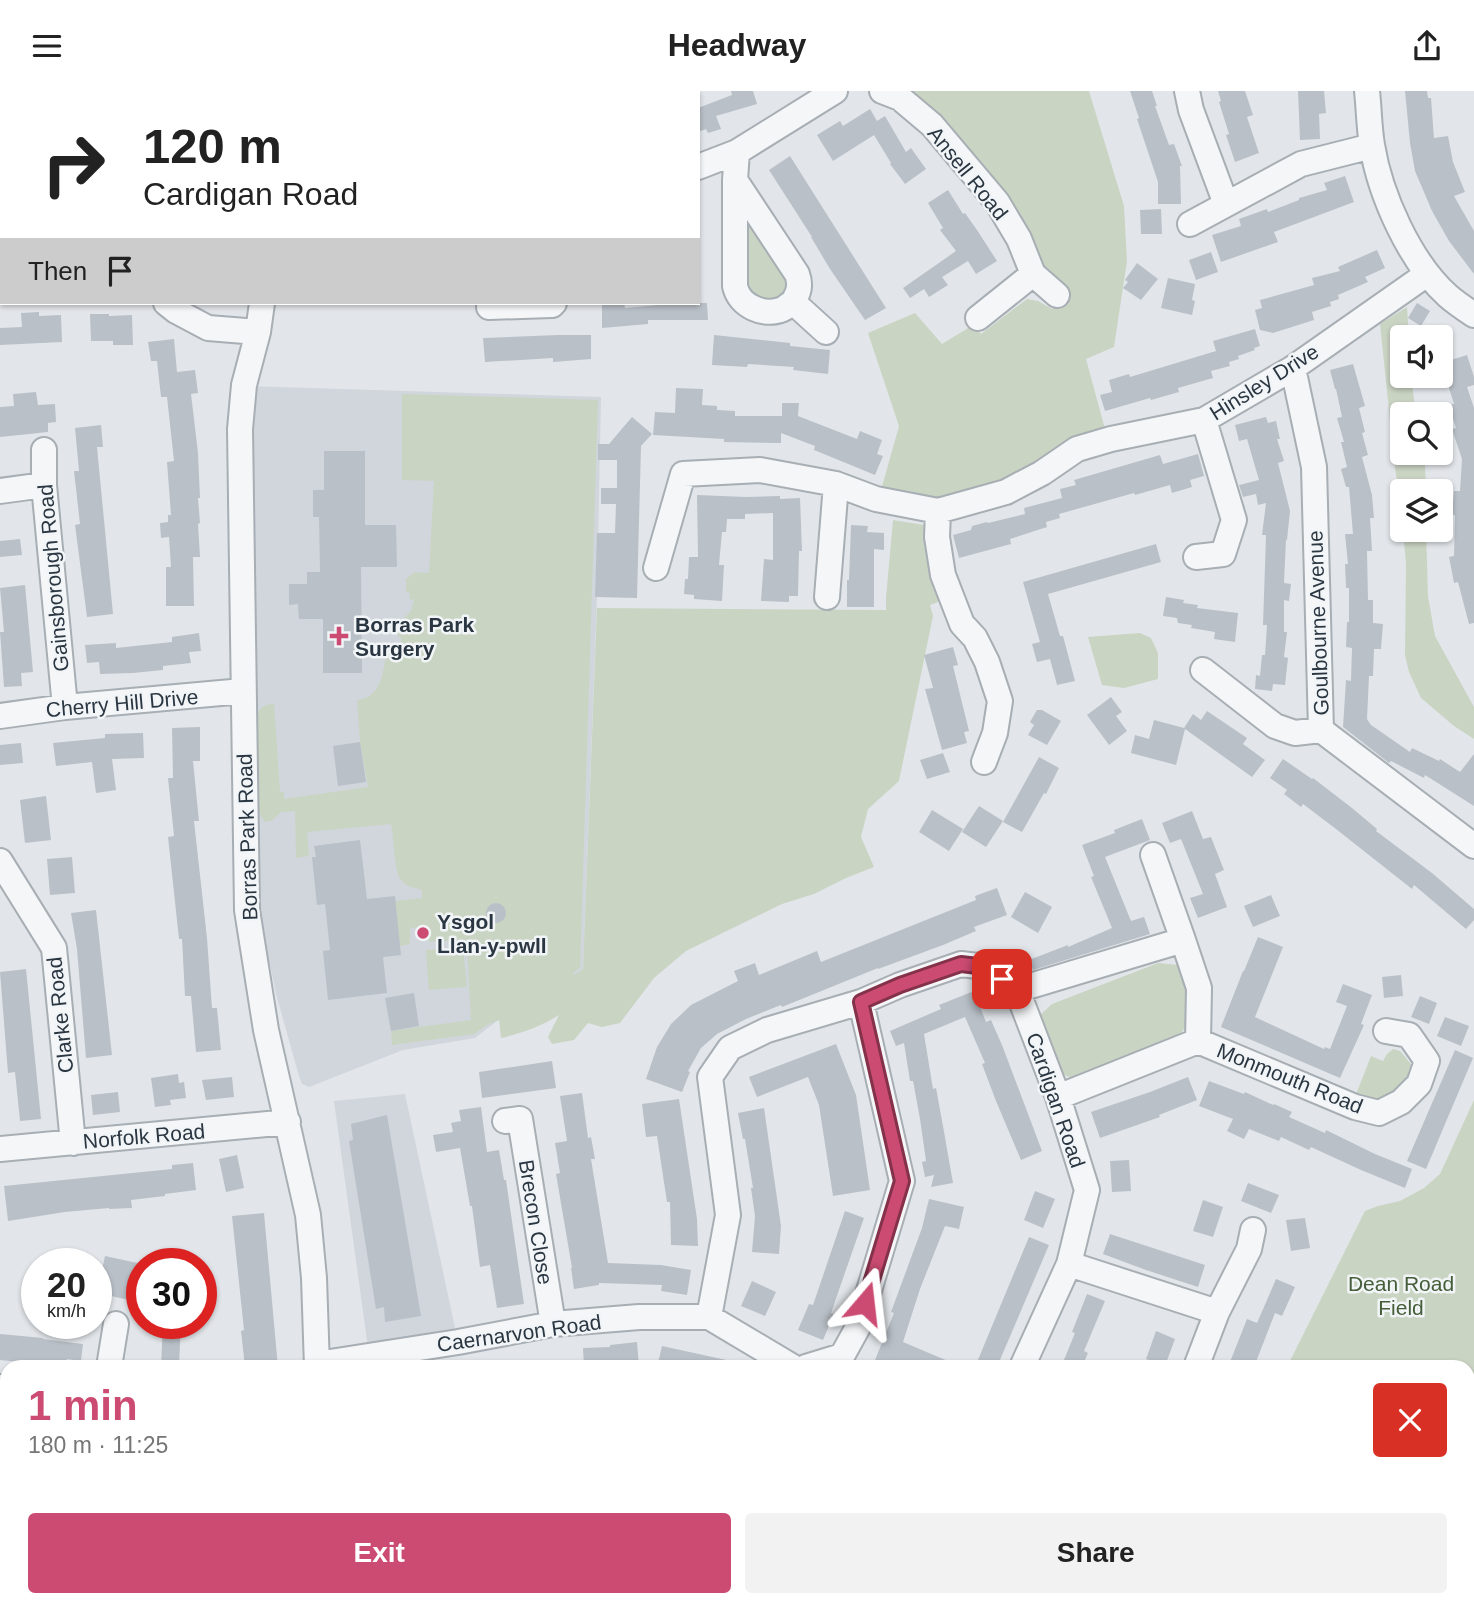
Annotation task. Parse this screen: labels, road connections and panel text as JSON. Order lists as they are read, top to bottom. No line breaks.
{"streets":{"street":["Ansell Road","Hinsley Drive","Gainsborough Road","Goulbourne Avenue","Cherry Hill Drive","Borras Park Road","Clarke Road","Monmouth Road","Cardigan Road","Norfolk Road","Brecon Close","Caernarvon Road"]},"crossings":[["Hinsley Drive","Goulbourne Avenue"],["Gainsborough Road","Cherry Hill Drive"],["Cherry Hill Drive","Borras Park Road"],["Borras Park Road","Norfolk Road"],["Clarke Road","Norfolk Road"],["Monmouth Road","Cardigan Road"],["Brecon Close","Caernarvon Road"]],"parks":["Dean Road Field"],"places":{"health":["Borras Park Surgery"],"other":["Ysgol Llan-y-pwll"]},"page":{"header":"Headway","turn":["120 m","Cardigan Road"],"then":"Then","speed":"20 km/h","limit":"30","heading":["1 min","180 m · 11:25"],"buttons":["Exit","Share"]}}
